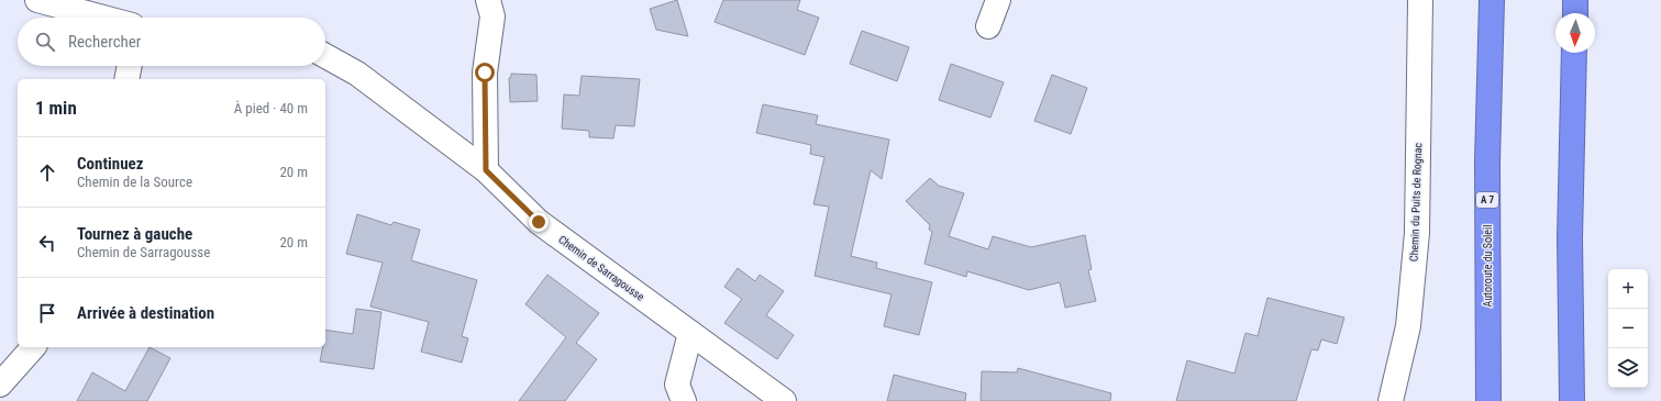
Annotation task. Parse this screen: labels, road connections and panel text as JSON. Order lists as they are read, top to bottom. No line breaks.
{"streets":{"highway":["A 7","Autoroute du Soleil"],"street":["Chemin du Puits de Rognac","Chemin de Sarragousse"]},"north":"bottom","page":{"search":"Rechercher","heading":["1 min","À pied · 40 m"],"list":[["Continuez","Chemin de la Source","20 m"],["Tournez à gauche","Chemin de Sarragousse","20 m"],"Arrivée à destination"],"map_buttons":["+","−"]}}
